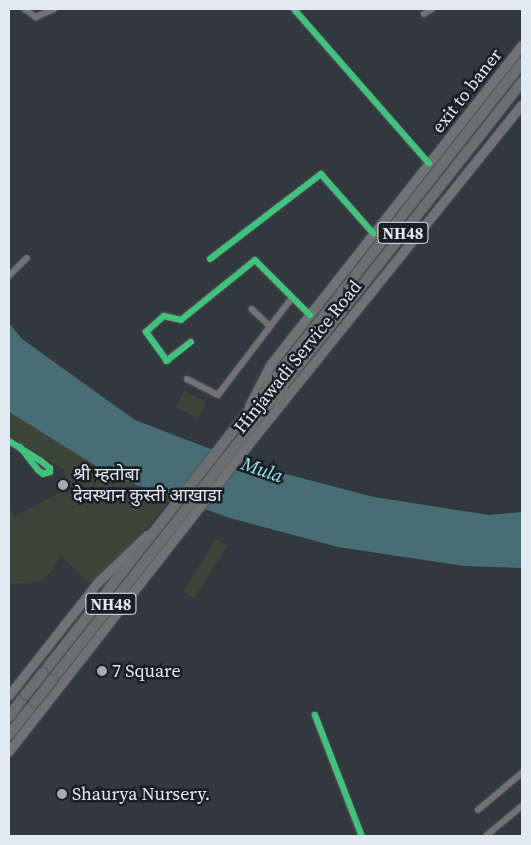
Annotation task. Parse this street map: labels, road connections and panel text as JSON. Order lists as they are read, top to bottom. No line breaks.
{"streets":{"highway":["NH48"],"main road":["exit to baner","Hinjawadi Service Road"]},"crossings":[["exit to baner","NH48"],["NH48","Hinjawadi Service Road"]],"water":["Mula"],"places":["श्री म्हतोबा देवस्थान कुस्ती आखाडा","7 Square","Shaurya Nursery."]}
